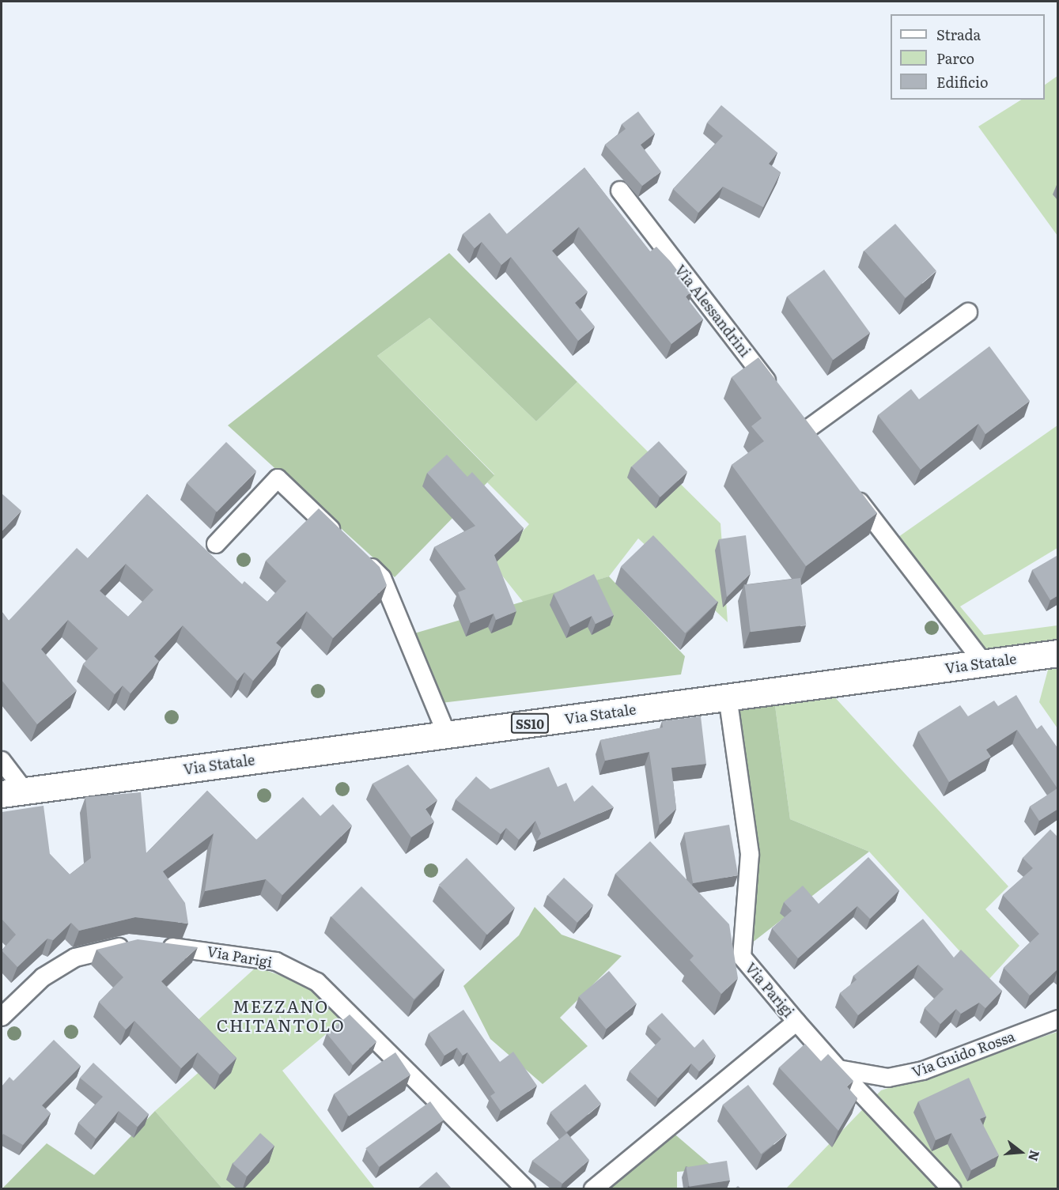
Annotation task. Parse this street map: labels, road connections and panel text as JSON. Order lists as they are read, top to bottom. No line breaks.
{"streets":{"main road":["Via Statale","SS10"],"street":["Via Alessandrini","Via Parigi","Via Guido Rossa"]},"crossings":[["Via Statale","Via Parigi"]],"districts":["MEZZANO CHITANTOLO"],"legend":["Strada","Parco","Edificio"],"north":"right"}
